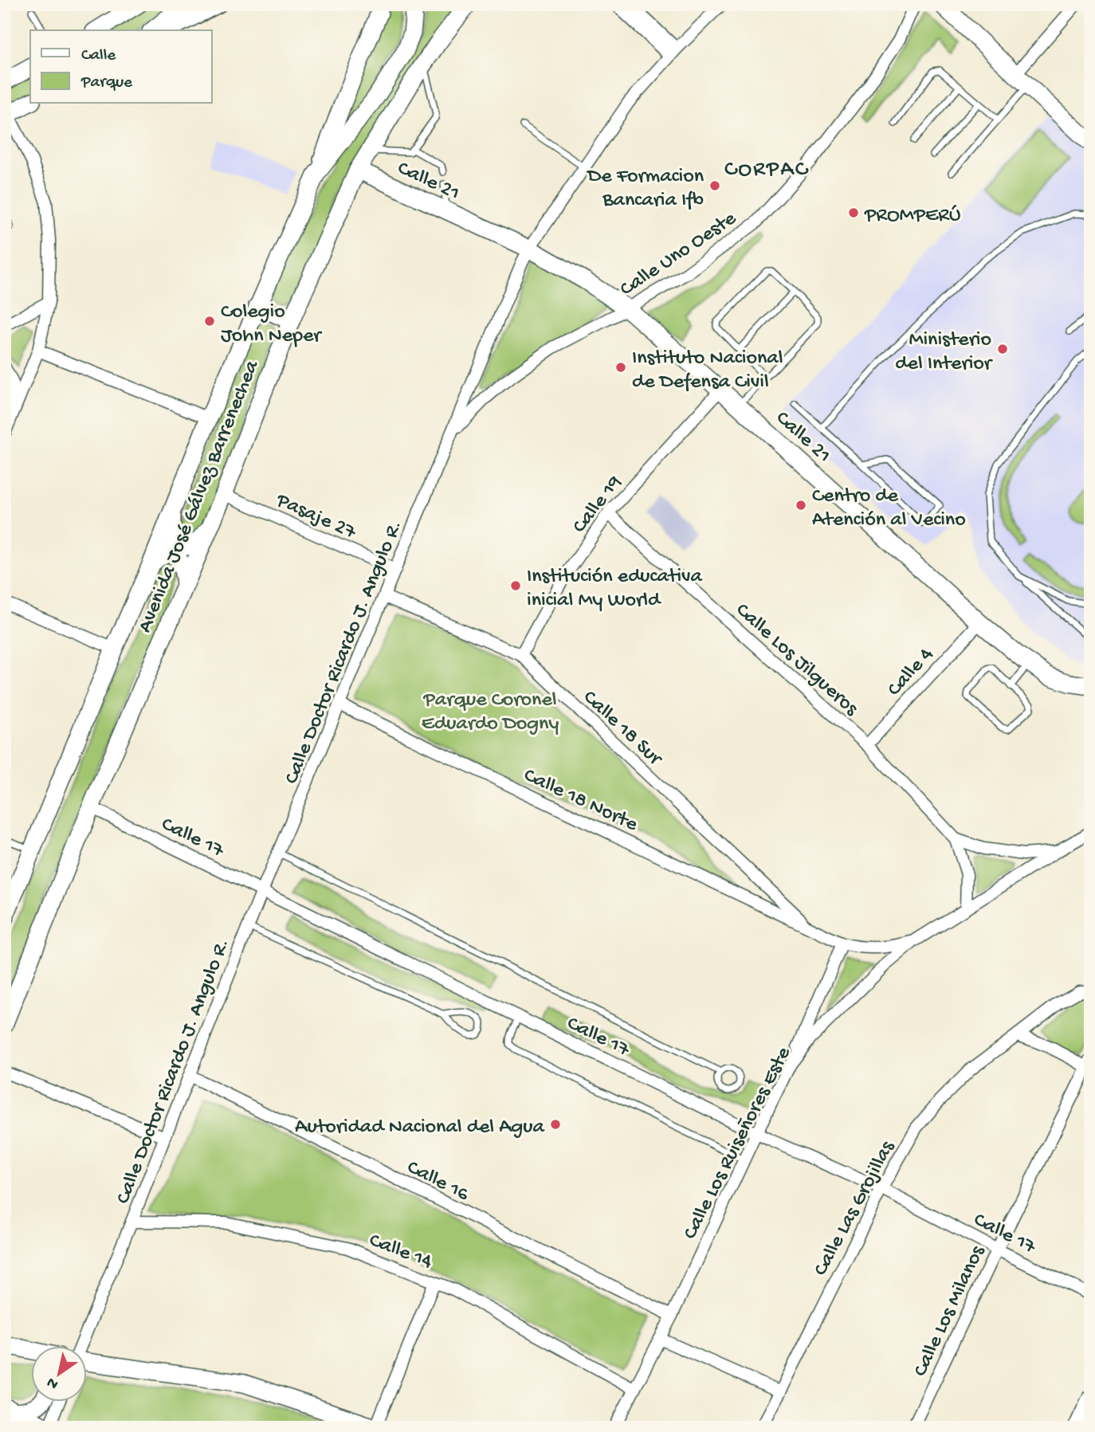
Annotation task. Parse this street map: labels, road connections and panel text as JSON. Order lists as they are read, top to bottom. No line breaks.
{"streets":{"main road":["Calle 21","Avenida José Gálvez Barrenechea"],"street":["Calle Uno Oeste","Calle 19","Pasaje 27","Calle Doctor Ricardo J. Angulo R.","Calle Los Jilgueros","Calle 4","Calle 18 Sur","Calle 18 Norte","Calle 17","Calle Los Ruiseñores Este","Calle 16","Calle Las Grojillas","Calle 14","Calle Los Milanos"]},"crossings":[["Calle 21","Calle Uno Oeste"],["Calle 21","Avenida José Gálvez Barrenechea"],["Calle 21","Calle 19"],["Calle 21","Calle Doctor Ricardo J. Angulo R."],["Calle 21","Calle 4"],["Calle Uno Oeste","Calle Doctor Ricardo J. Angulo R."],["Avenida José Gálvez Barrenechea","Pasaje 27"],["Avenida José Gálvez Barrenechea","Calle 17"],["Calle 19","Calle Los Jilgueros"],["Calle 19","Calle 18 Sur"],["Pasaje 27","Calle Doctor Ricardo J. Angulo R."],["Calle Doctor Ricardo J. Angulo R.","Calle 18 Sur"],["Calle Doctor Ricardo J. Angulo R.","Calle 18 Norte"],["Calle Doctor Ricardo J. Angulo R.","Calle 17"],["Calle Doctor Ricardo J. Angulo R.","Calle 16"],["Calle Doctor Ricardo J. Angulo R.","Calle 14"],["Calle Los Jilgueros","Calle 4"],["Calle Los Jilgueros","Calle Los Ruiseñores Este"],["Calle 18 Sur","Calle 18 Norte"],["Calle 18 Norte","Calle Los Ruiseñores Este"],["Calle 17","Calle Los Ruiseñores Este"],["Calle 17","Calle Las Grojillas"],["Calle 17","Calle Los Milanos"],["Calle Los Ruiseñores Este","Calle 16"],["Calle Los Ruiseñores Este","Calle 14"]],"districts":["CORPAC"],"parks":["Parque Coronel Eduardo Dogny"],"places":["De Formacion Bancaria Ifb","PROMPERÚ","Colegio John Neper","Ministerio del Interior","Instituto Nacional de Defensa Civil","Centro de Atención al Vecino","Institución educativa inicial My World","Autoridad Nacional del Agua"],"legend":["Calle","Parque"],"north":"bottom left"}
